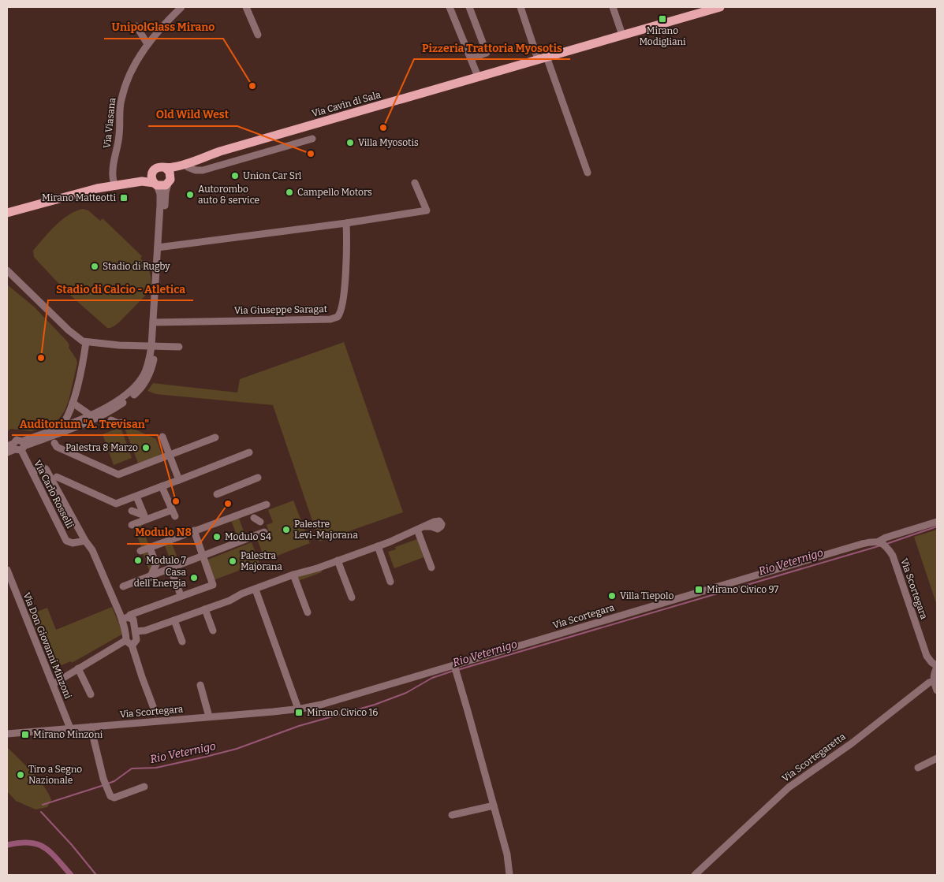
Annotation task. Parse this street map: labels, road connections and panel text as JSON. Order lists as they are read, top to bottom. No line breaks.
{"streets":{"main road":["Via Cavin di Sala"],"street":["Via Viasana","Via Giuseppe Saragat","Via Carlo Rosselli","Via Scortegara","Via Don Giovanni Minzoni","Via Scortegaretta"]},"crossings":[["Via Scortegara","Via Don Giovanni Minzoni"]],"water":["Rio Veternigo"],"places":{"transit":["Mirano Modigliani","Mirano Matteotti","Mirano Civico 97","Mirano Civico 16","Mirano Minzoni"],"other":["UnipolGlass Mirano","Pizzeria Trattoria Myosotis","Villa Myosotis","Old Wild West","Union Car Srl","Campello Motors","Autorombo auto & service","Stadio di Rugby","Stadio di Calcio - Atletica","Palestra 8 Marzo","Auditorium \"A. Trevisan\"","Modulo N8","Palestre Levi-Majorana","Modulo S4","Modulo 7","Palestra Majorana","Casa dell'Energia","Villa Tiepolo","Tiro a Segno Nazionale"]}}
